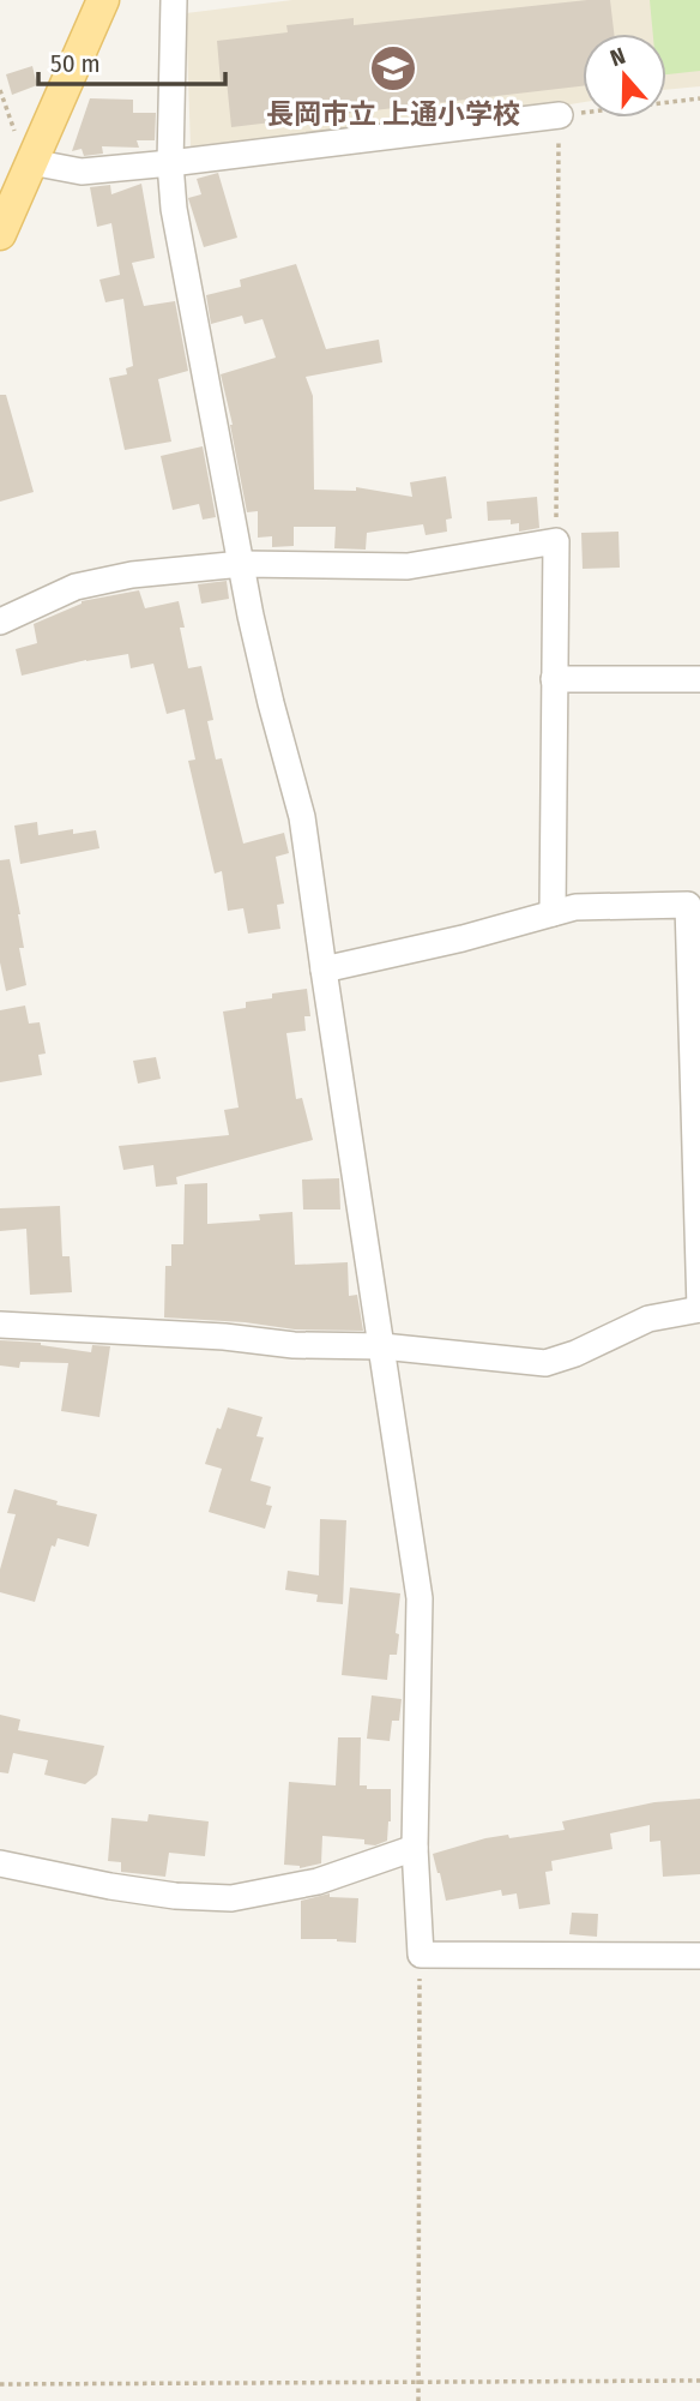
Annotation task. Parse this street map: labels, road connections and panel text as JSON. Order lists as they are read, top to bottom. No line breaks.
{"places":{"school or university":["長岡市立 上通小学校"]},"scale_bar":"50 m","north":"top"}
